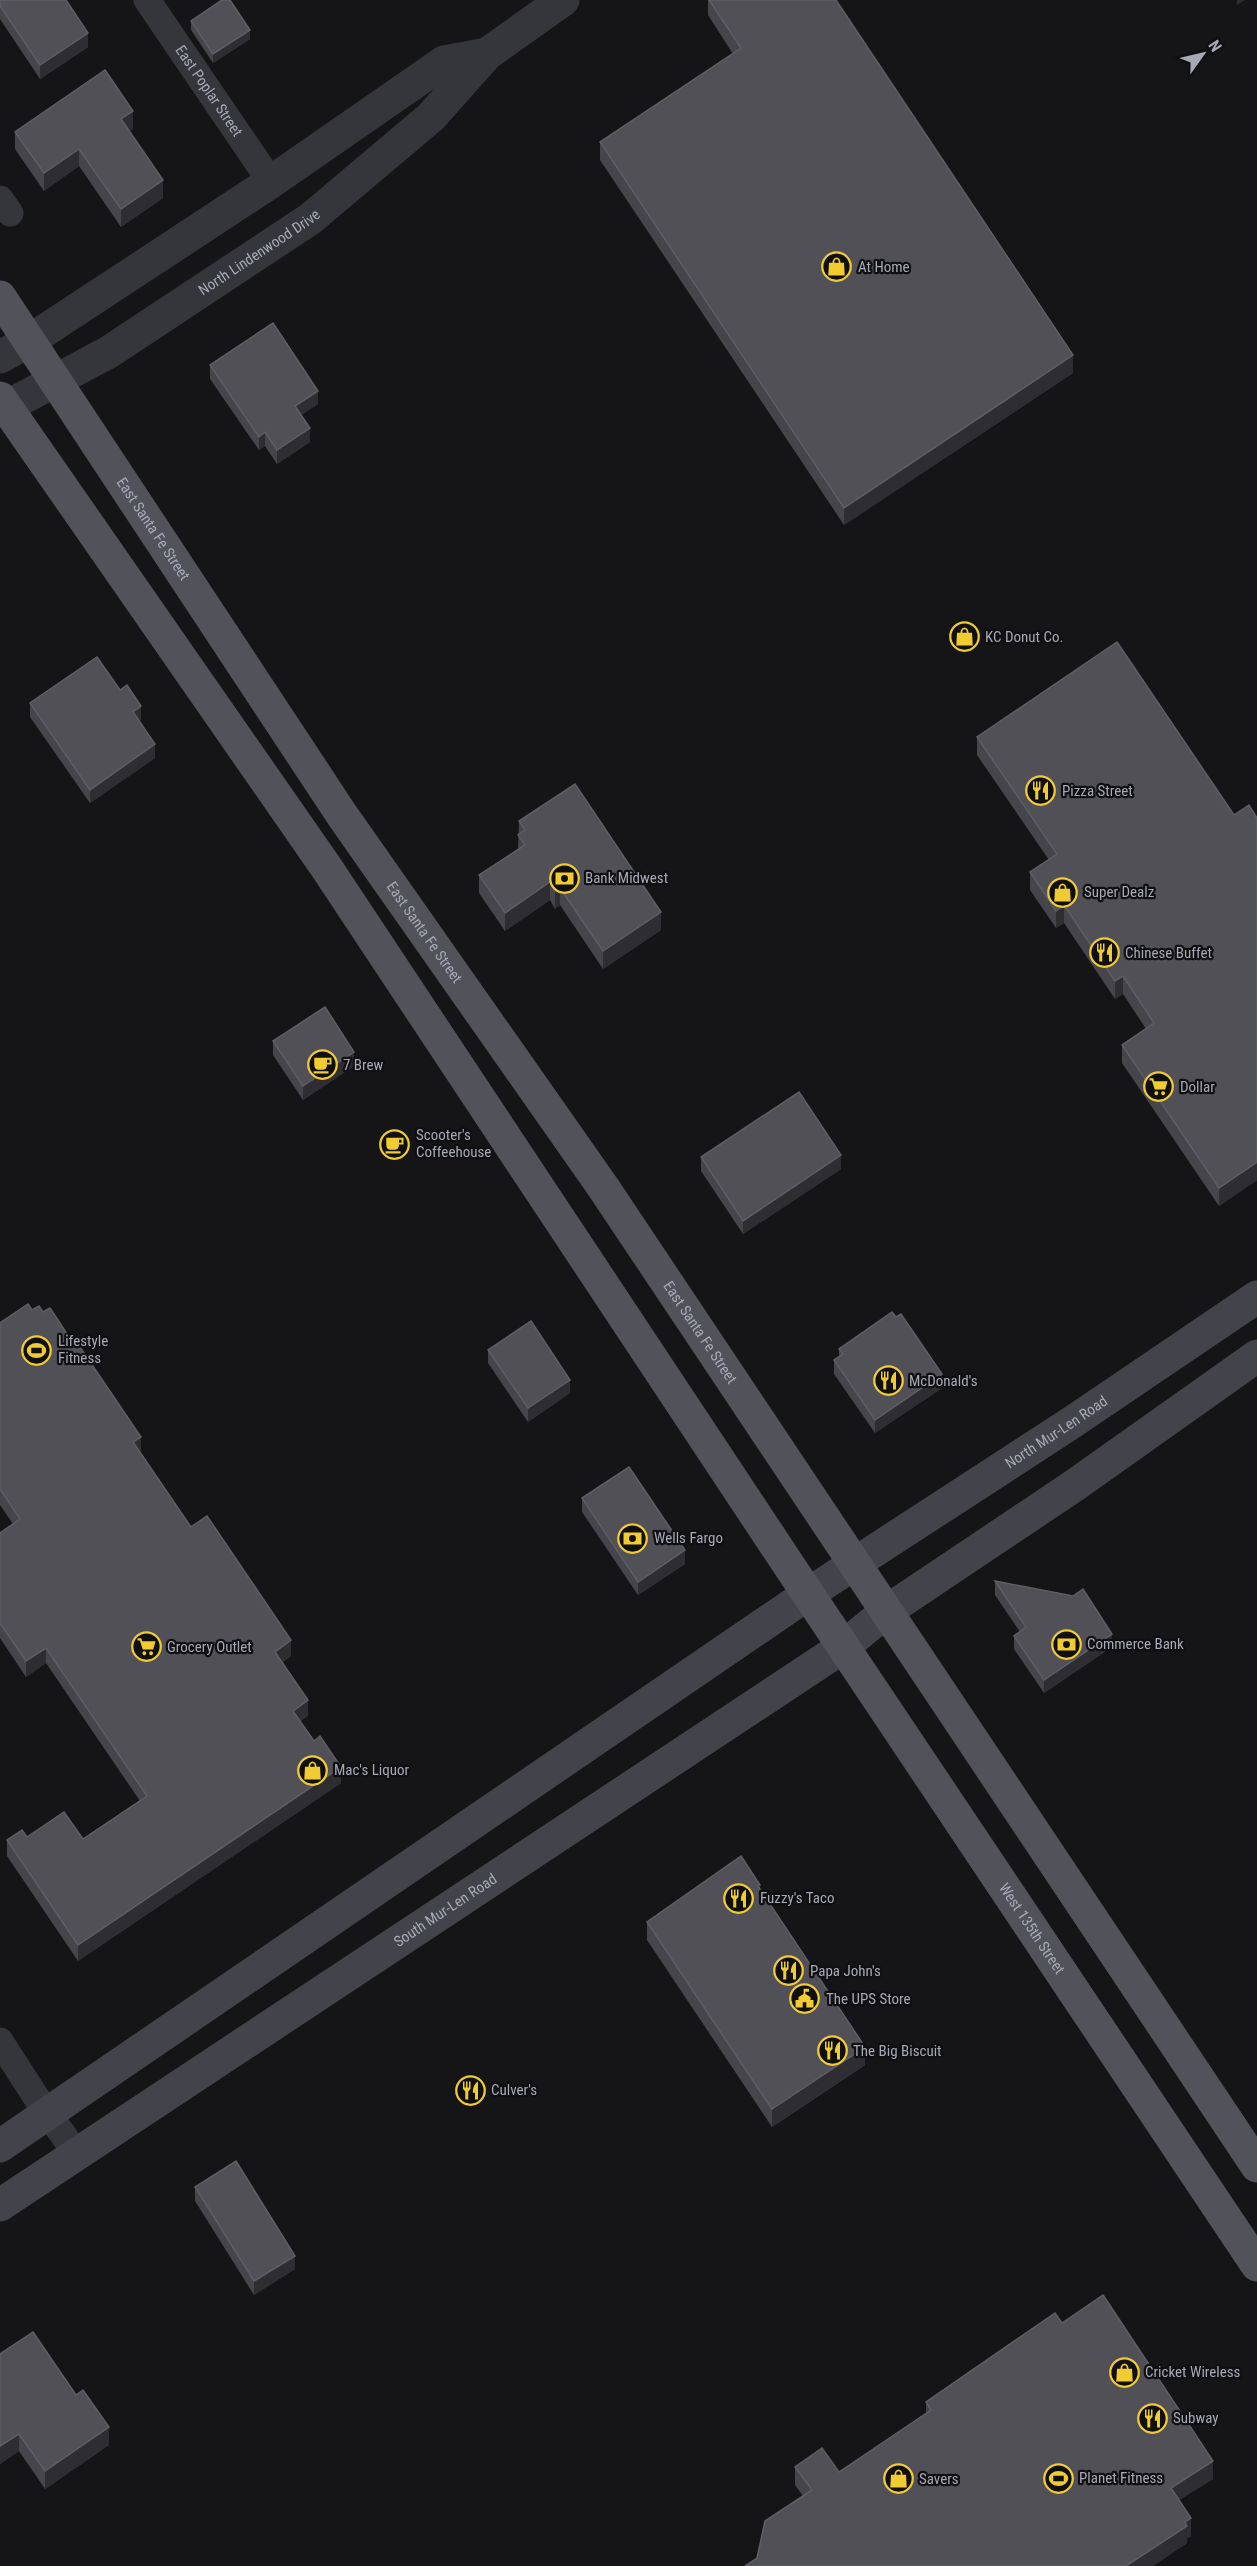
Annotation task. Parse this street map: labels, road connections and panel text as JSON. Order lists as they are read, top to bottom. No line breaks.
{"streets":{"main road":["East Santa Fe Street","North Mur-Len Road","South Mur-Len Road","West 135th Street"],"street":["East Poplar Street","North Lindenwood Drive"]},"crossings":[["East Poplar Street","North Lindenwood Drive"],["North Lindenwood Drive","East Santa Fe Street"],["East Santa Fe Street","North Mur-Len Road"],["South Mur-Len Road","West 135th Street"]],"places":{"shop":["At Home","KC Donut Co.","Super Dealz","Mac's Liquor","Cricket Wireless","Savers"],"restaurant":["Pizza Street","Chinese Buffet","McDonald's","Fuzzy's Taco","Papa John's","The Big Biscuit","Culver's","Subway"],"bank":["Bank Midwest","Wells Fargo","Commerce Bank"],"cafe":["7 Brew","Scooter's Coffeehouse"],"supermarket":["Dollar","Grocery Outlet"],"sports":["Lifestyle Fitness","Planet Fitness"],"public building":["The UPS Store"]},"north":"top right"}
